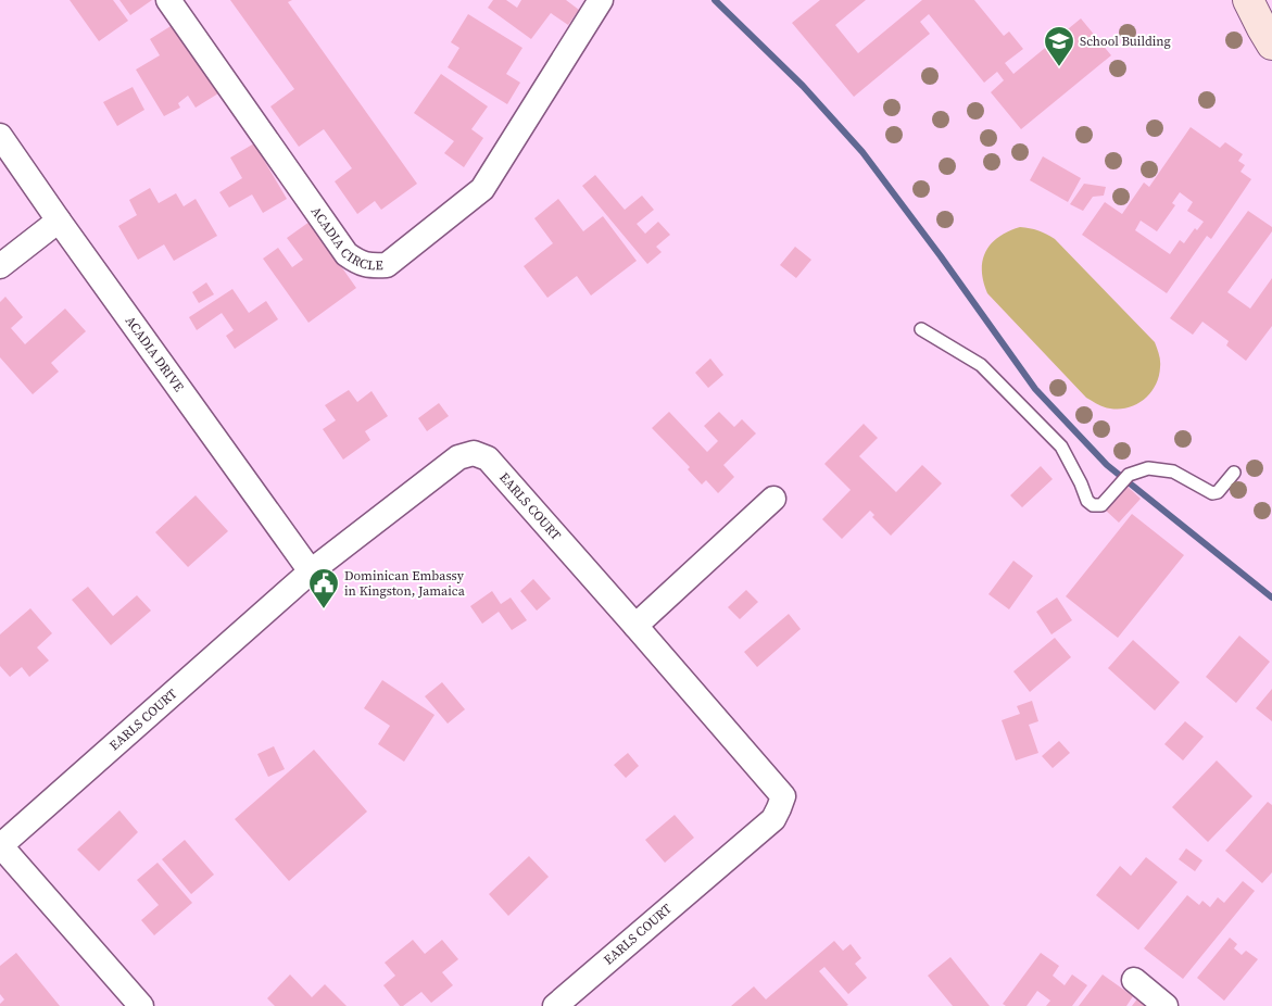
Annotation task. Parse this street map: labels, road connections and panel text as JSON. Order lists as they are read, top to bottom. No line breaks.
{"streets":{"street":["ACADIA CIRCLE","ACADIA DRIVE","EARLS COURT"]},"crossings":[["ACADIA DRIVE","EARLS COURT"]],"places":{"school or university":["School Building"],"public building":["Dominican Embassy in Kingston, Jamaica"]}}
